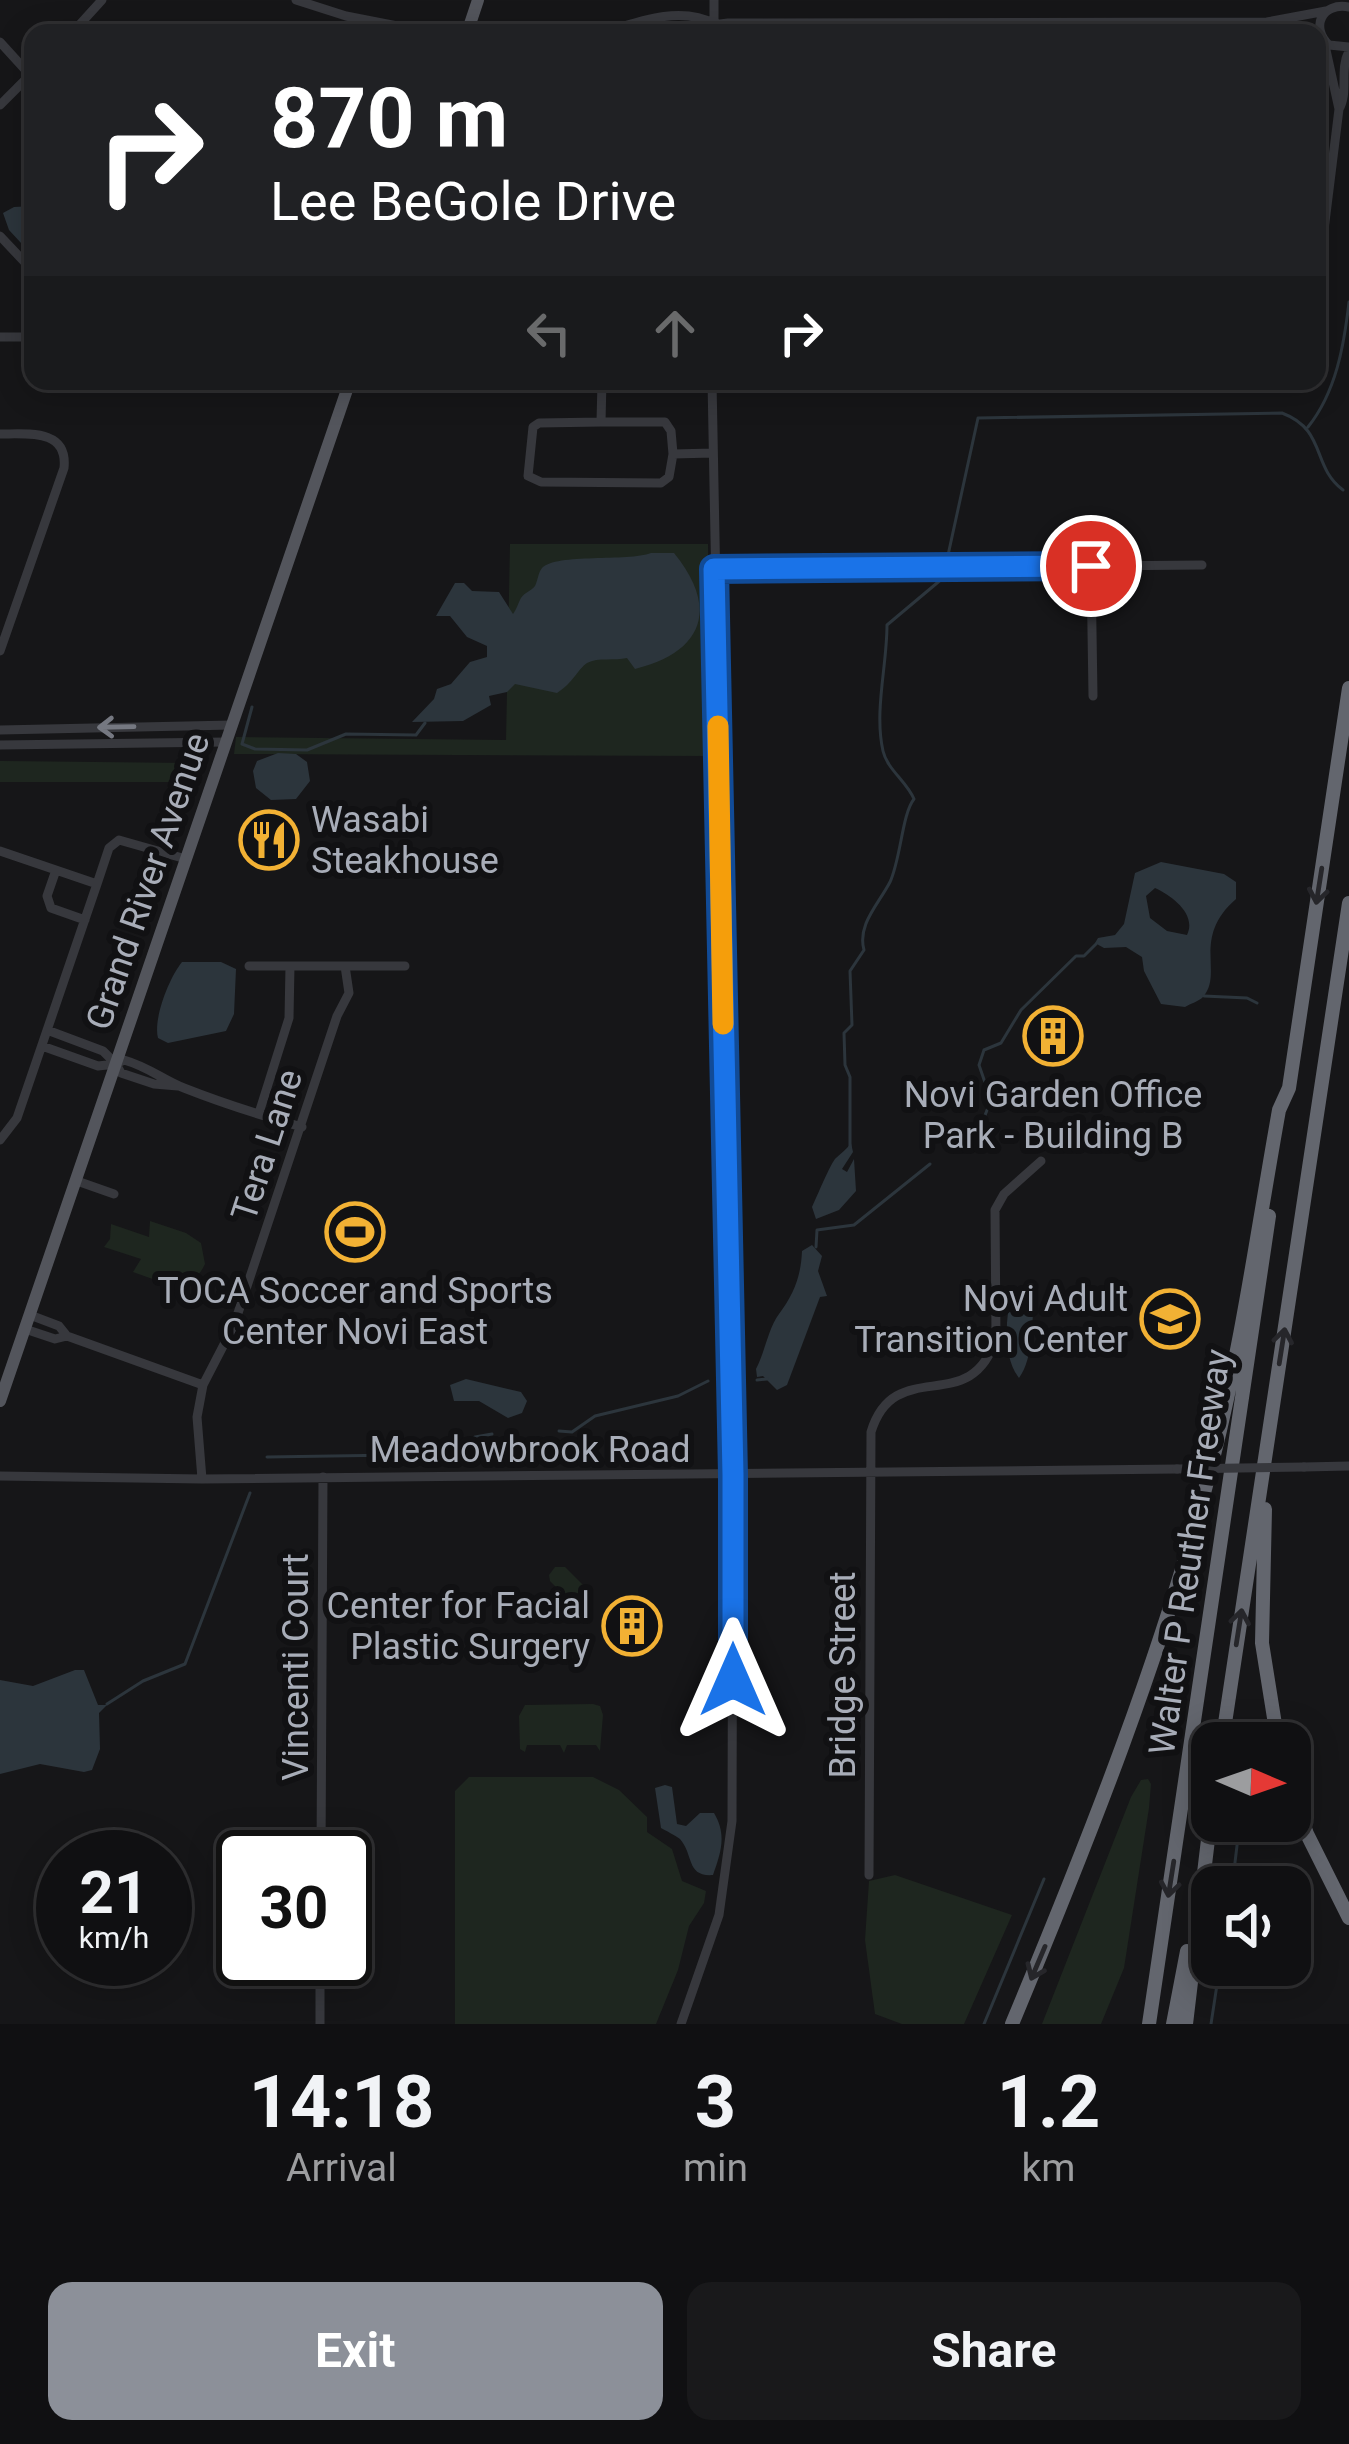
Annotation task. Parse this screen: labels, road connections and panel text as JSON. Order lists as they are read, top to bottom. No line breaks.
{"streets":{"highway":["Walter P Reuther Freeway"],"main road":["Grand River Avenue"],"street":["Tera Lane","Meadowbrook Road","Vincenti Court","Bridge Street"]},"crossings":[["Tera Lane","Meadowbrook Road"],["Meadowbrook Road","Vincenti Court"],["Meadowbrook Road","Bridge Street"]],"places":{"restaurant":["Wasabi Steakhouse"],"building":["Novi Garden Office Park - Building B","Center for Facial Plastic Surgery"],"sports":["TOCA Soccer and Sports Center Novi East"],"school or university":["Novi Adult Transition Center"]},"north":"right","page":{"turn":["870 m","Lee BeGole Drive"],"speed":"21 km/h","limit":"30","eta":["14:18","Arrival","3","min","1.2","km"],"buttons":["Exit","Share"]}}
